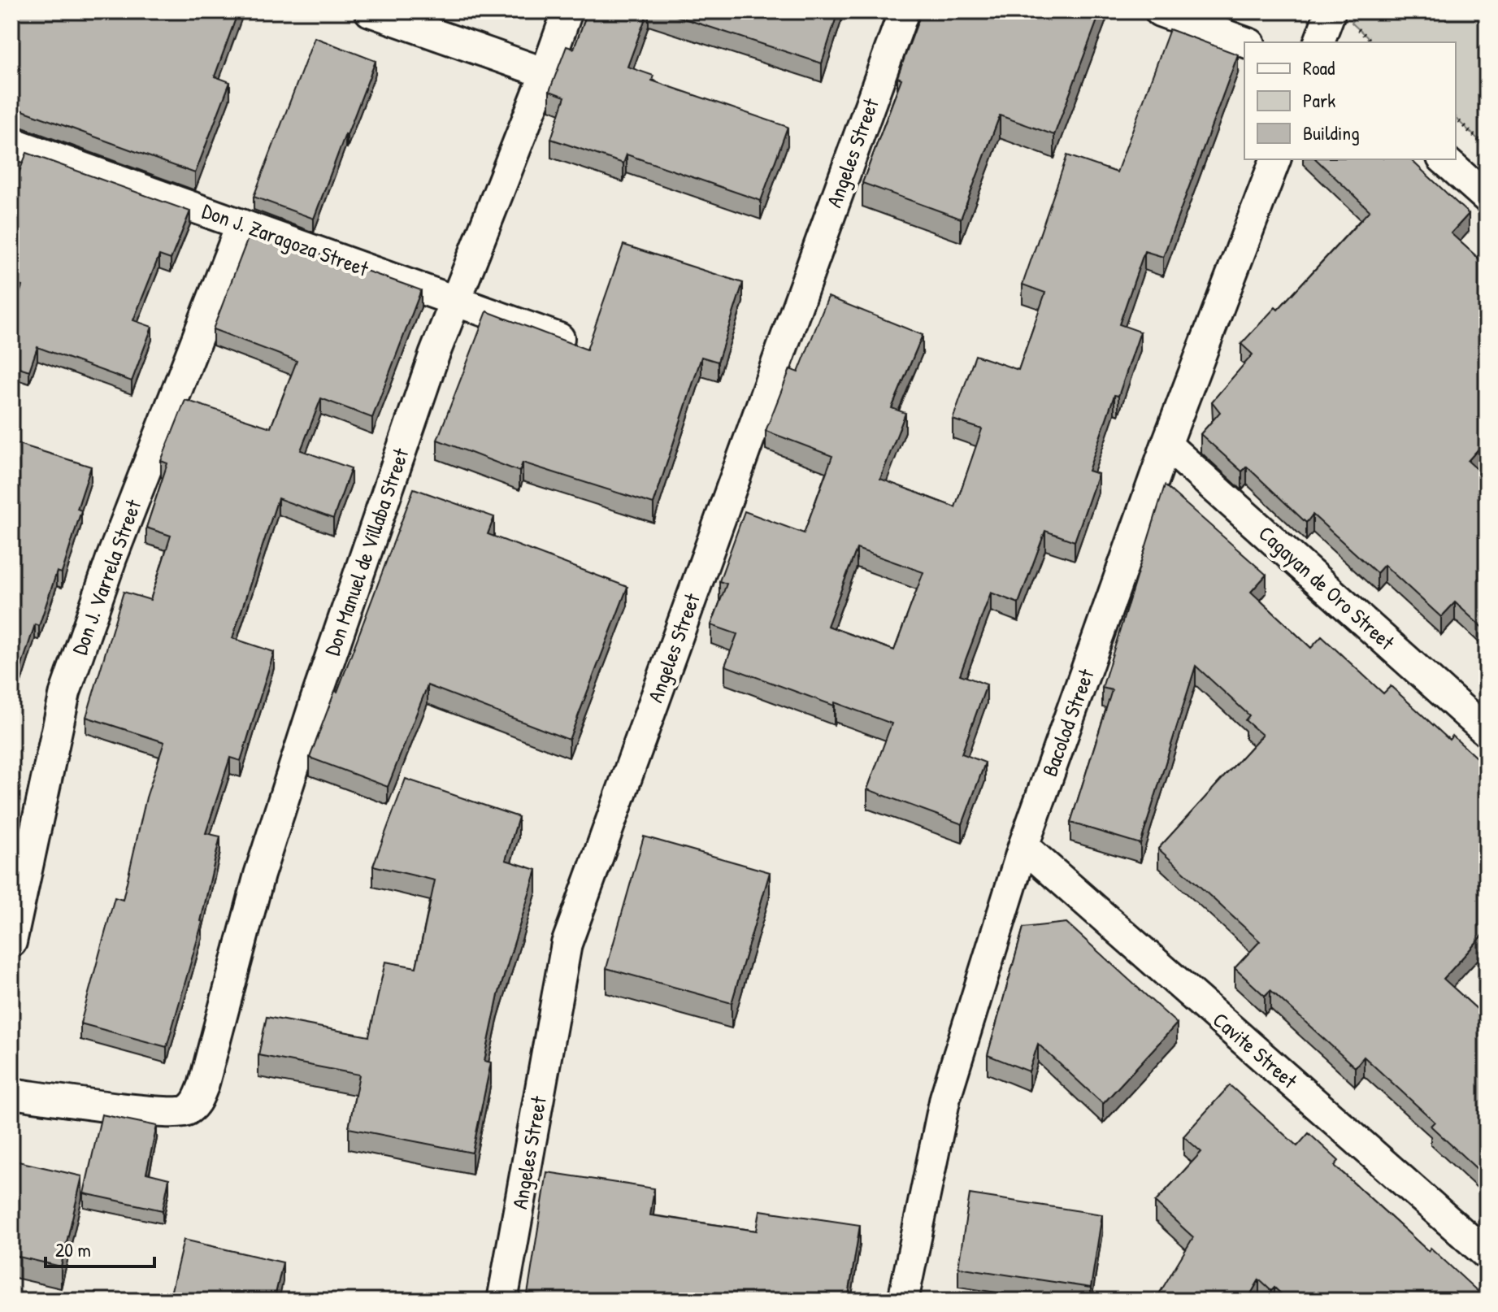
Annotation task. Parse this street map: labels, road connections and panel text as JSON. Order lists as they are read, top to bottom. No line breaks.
{"streets":{"street":["Angeles Street","Don J. Zaragoza Street","Don Manuel de Villaba Street","Don J. Varrela Street","Cagayan de Oro Street","Bacolod Street","Cavite Street"]},"crossings":[["Don J. Zaragoza Street","Don Manuel de Villaba Street"],["Don J. Zaragoza Street","Don J. Varrela Street"],["Cagayan de Oro Street","Bacolod Street"],["Bacolod Street","Cavite Street"]],"legend":["Road","Park","Building"],"scale_bar":"20 m"}
